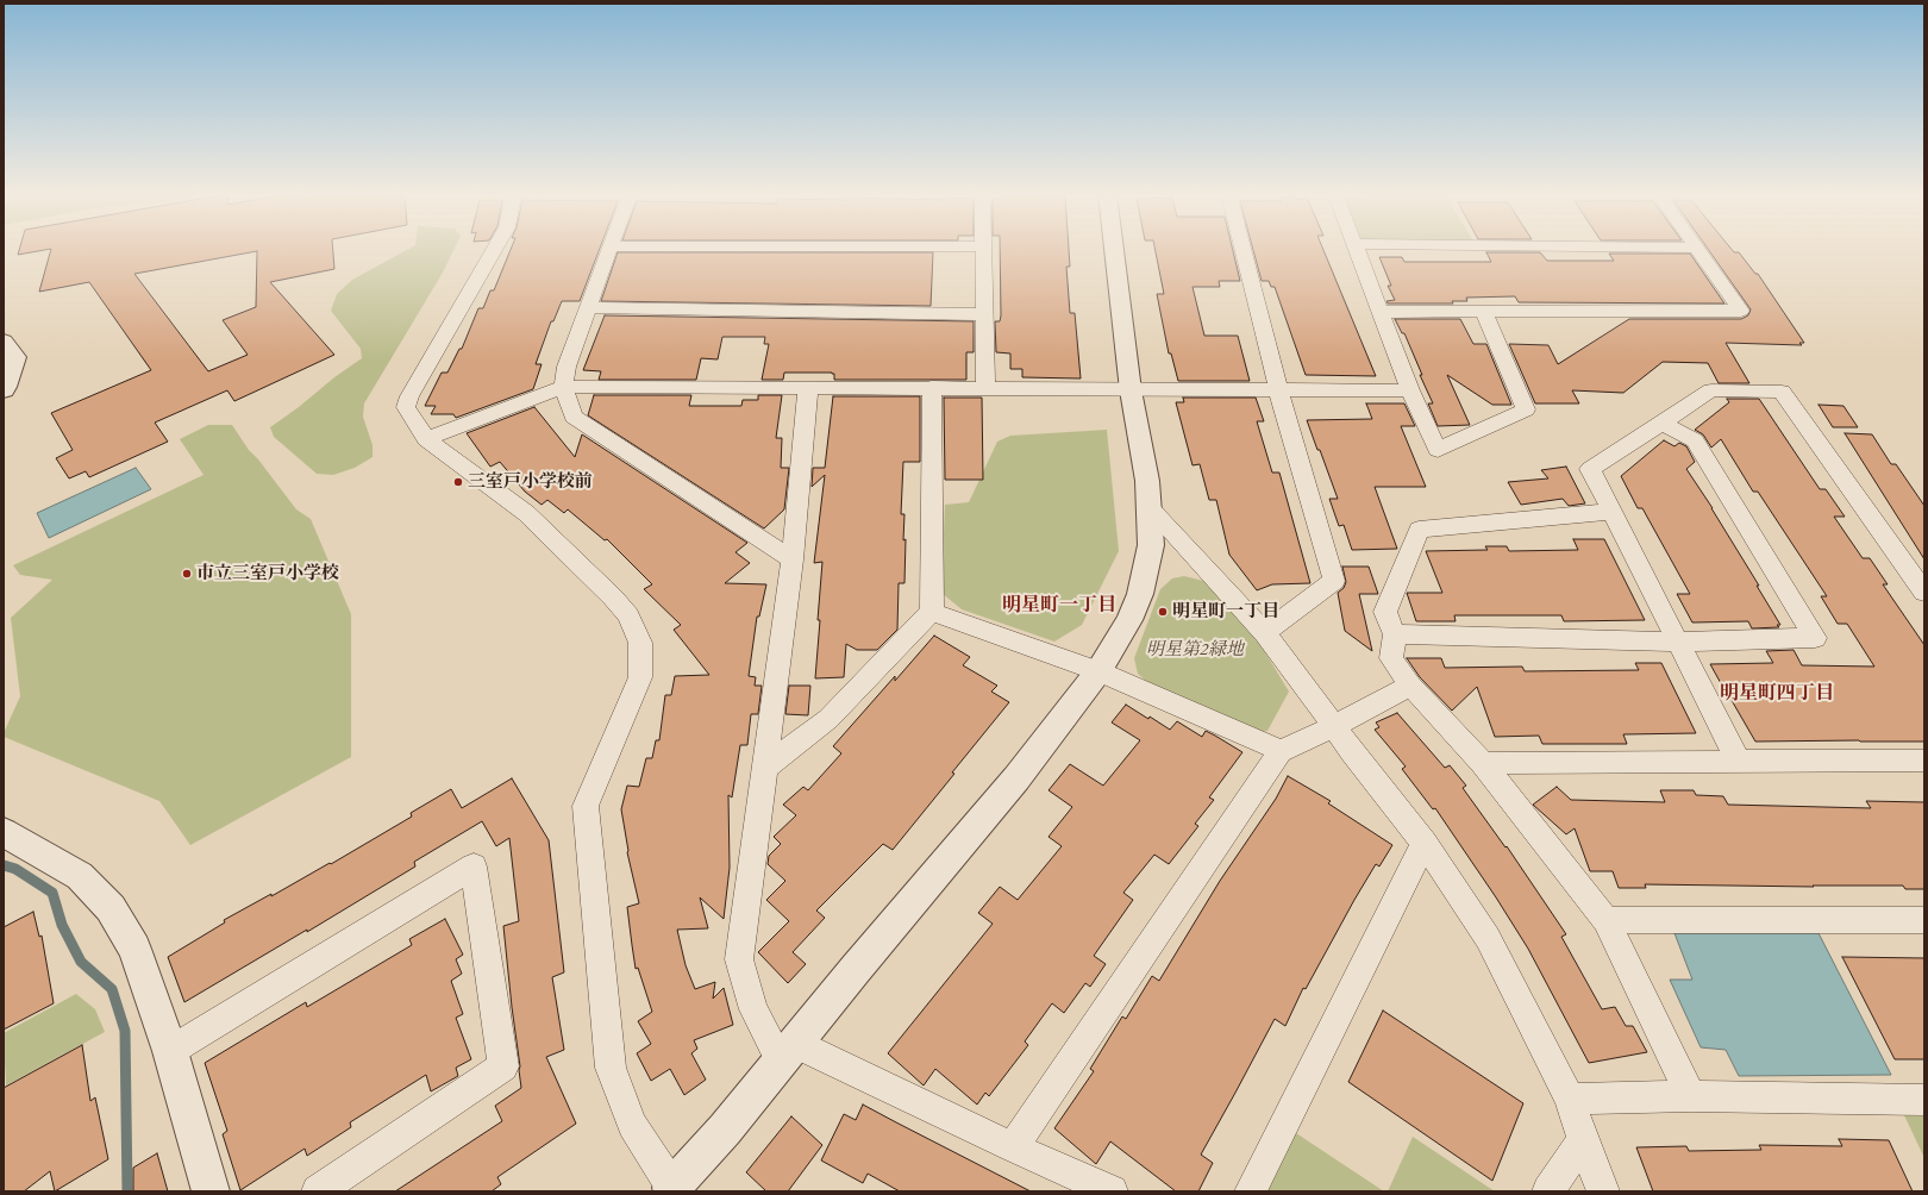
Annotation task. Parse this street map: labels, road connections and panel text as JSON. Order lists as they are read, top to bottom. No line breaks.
{"districts":["明星町一丁目","明星町四丁目"],"parks":["明星第2緑地"],"places":["三室戸小学校前","市立三室戸小学校","明星町一丁目"]}
